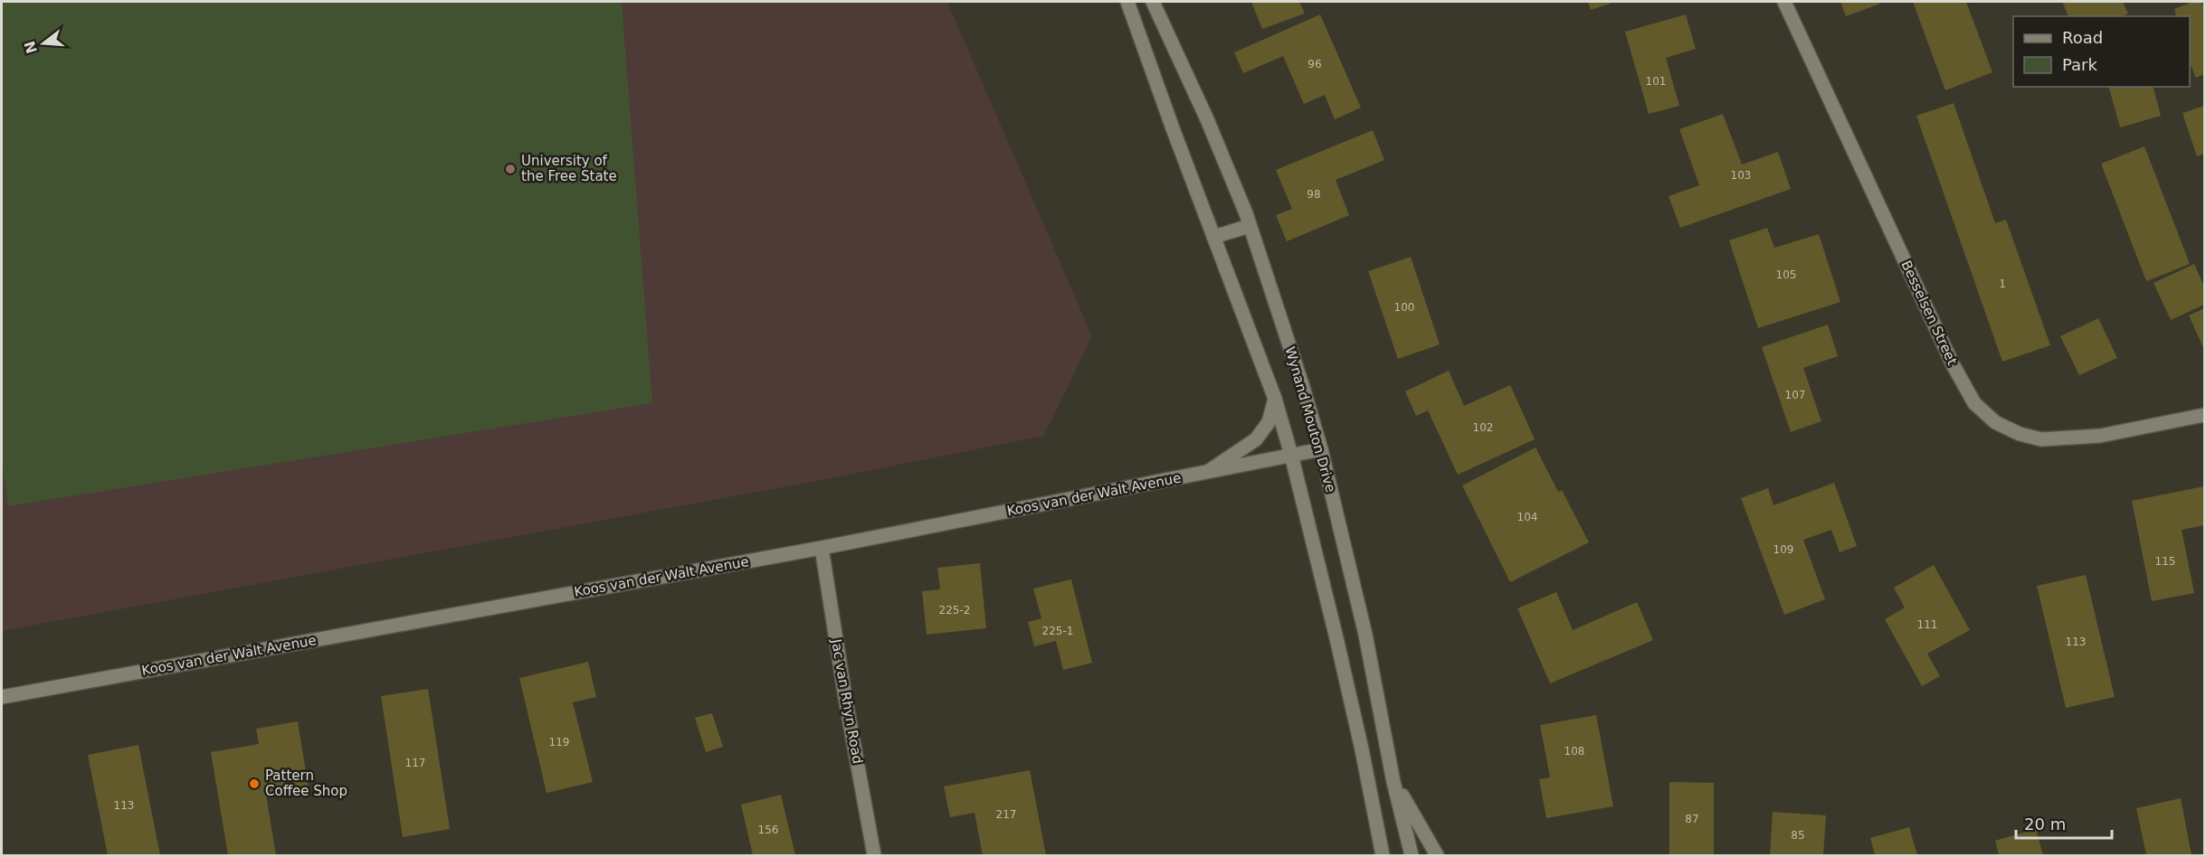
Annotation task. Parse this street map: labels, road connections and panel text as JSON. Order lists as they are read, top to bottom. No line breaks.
{"streets":{"street":["Besselsen Street","Wynand Mouton Drive","Koos van der Walt Avenue","Jac van Rhyn Road"]},"crossings":[["Wynand Mouton Drive","Koos van der Walt Avenue"],["Koos van der Walt Avenue","Jac van Rhyn Road"]],"places":["University of the Free State","Pattern Coffee Shop"],"house_numbers":["96","101","103","98","105","1","100","107","102","104","109","115","225-2","111","225-1","113","119","108","117","113","217","87","156","85"],"legend":["Road","Park"],"scale_bar":"20 m","north":"left"}
